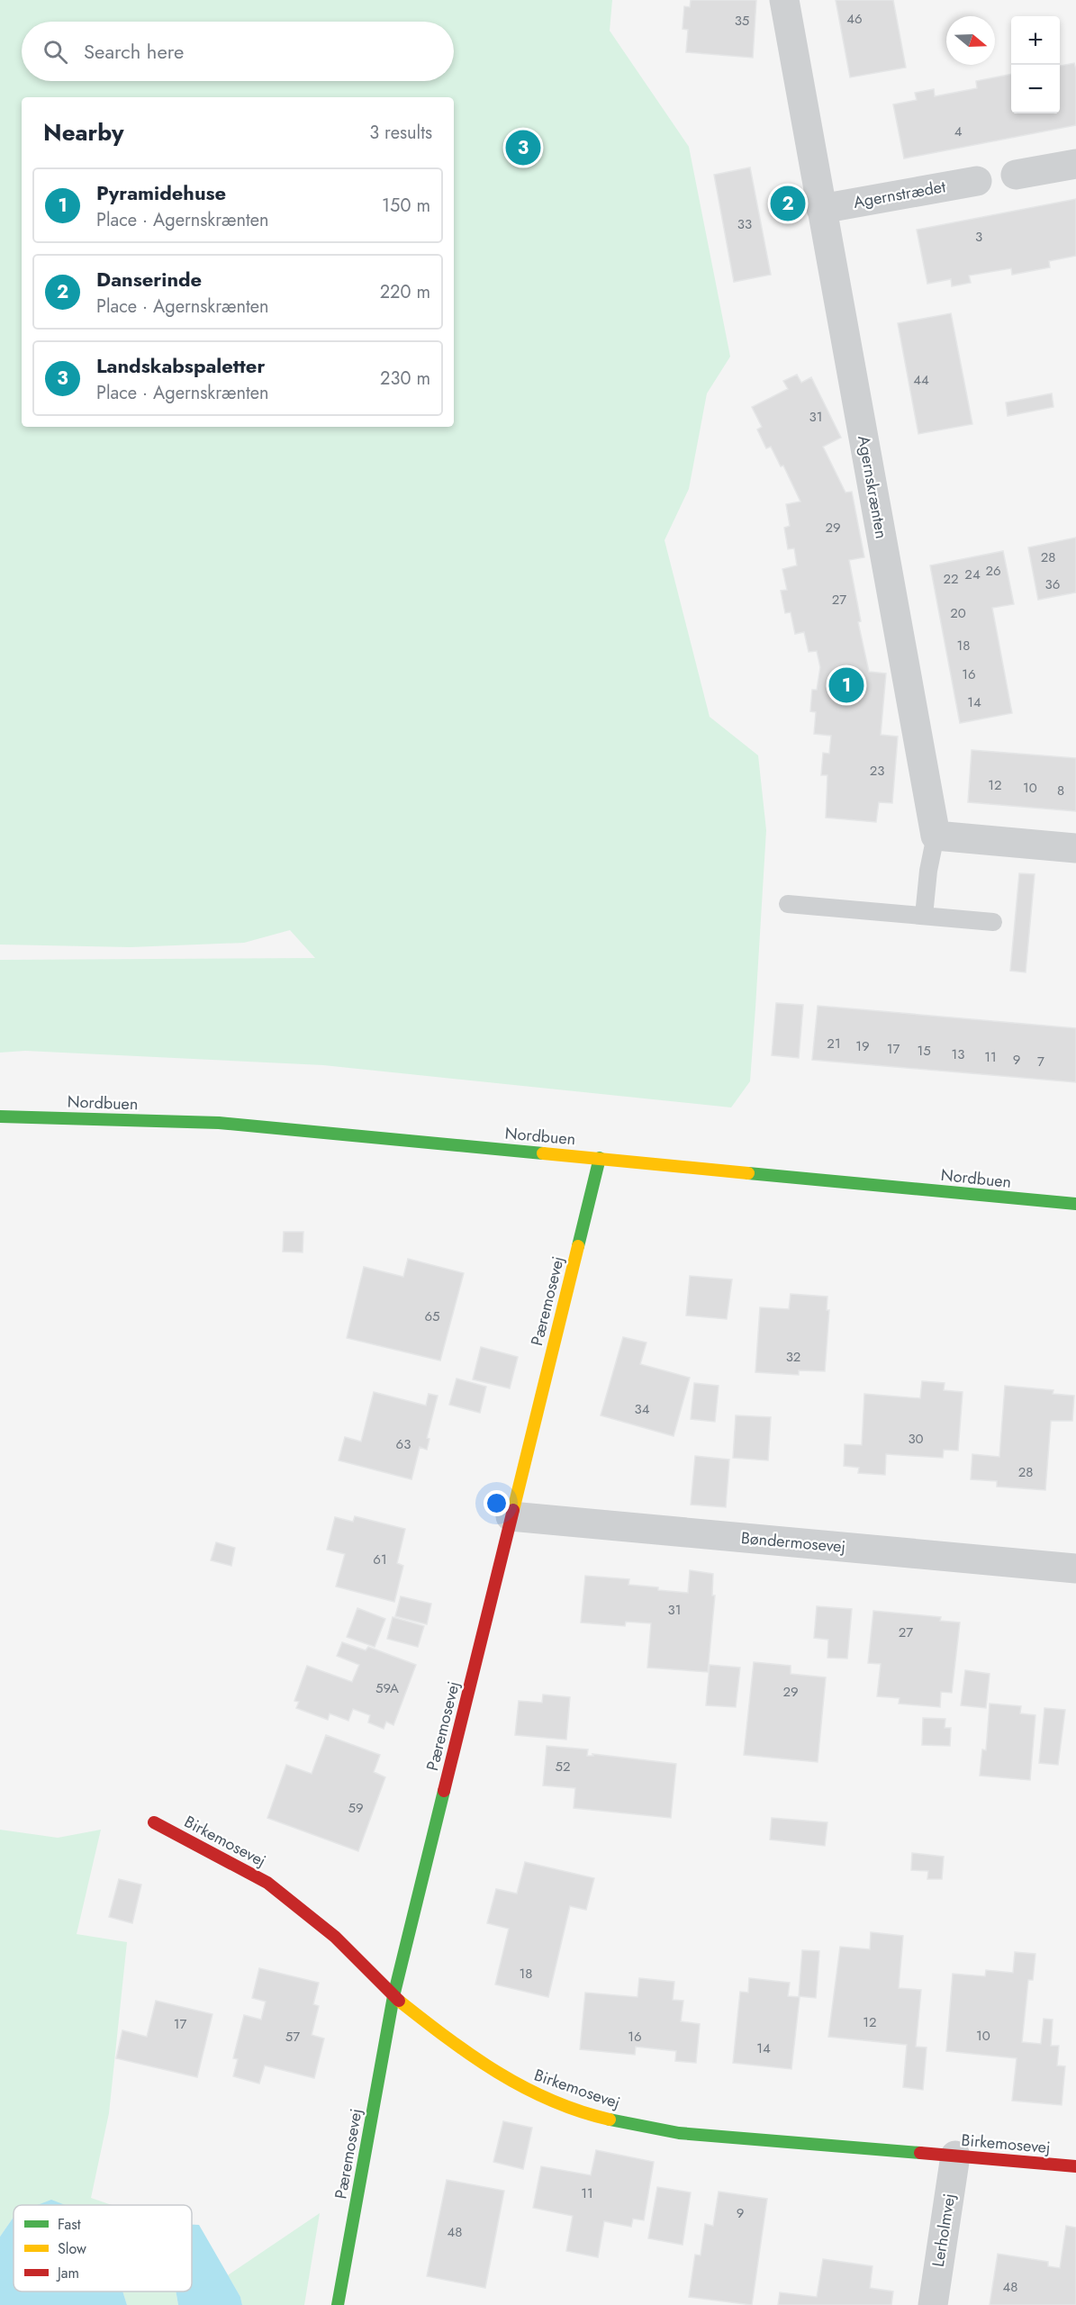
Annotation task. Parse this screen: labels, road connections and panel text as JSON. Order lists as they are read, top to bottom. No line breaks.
{"streets":{"street":["Agernstrædet","Agernskrænten","Nordbuen","Pæremosevej","Bøndermosevej","Birkemosevej","Lerholmvej"]},"crossings":[["Agernstrædet","Agernskrænten"],["Nordbuen","Pæremosevej"],["Pæremosevej","Bøndermosevej"],["Pæremosevej","Birkemosevej"],["Birkemosevej","Lerholmvej"]],"house_numbers":["46","35","4","33","3","44","31","29","28","26","24","22","36","27","20","18","16","14","23","12","10","8","21","19","17","15","13","11","9","7","65","32","34","30","63","28","61","31","27","59A","29","52","59","18","12","17","10","57","16","14","11","9","48","48"],"legend":["Fast","Slow","Jam"],"north":"right","page":{"map_buttons":["+","−"],"search":"Search here","heading":["Nearby","3 results"],"pins":["3","2","1"],"list":[{"mark":"1","name":"Pyramidehuse","note":"Place · Agernskrænten","value":"150 m"},{"mark":"2","name":"Danserinde","note":"Place · Agernskrænten","value":"220 m"},{"mark":"3","name":"Landskabspaletter","note":"Place · Agernskrænten","value":"230 m"}]}}
